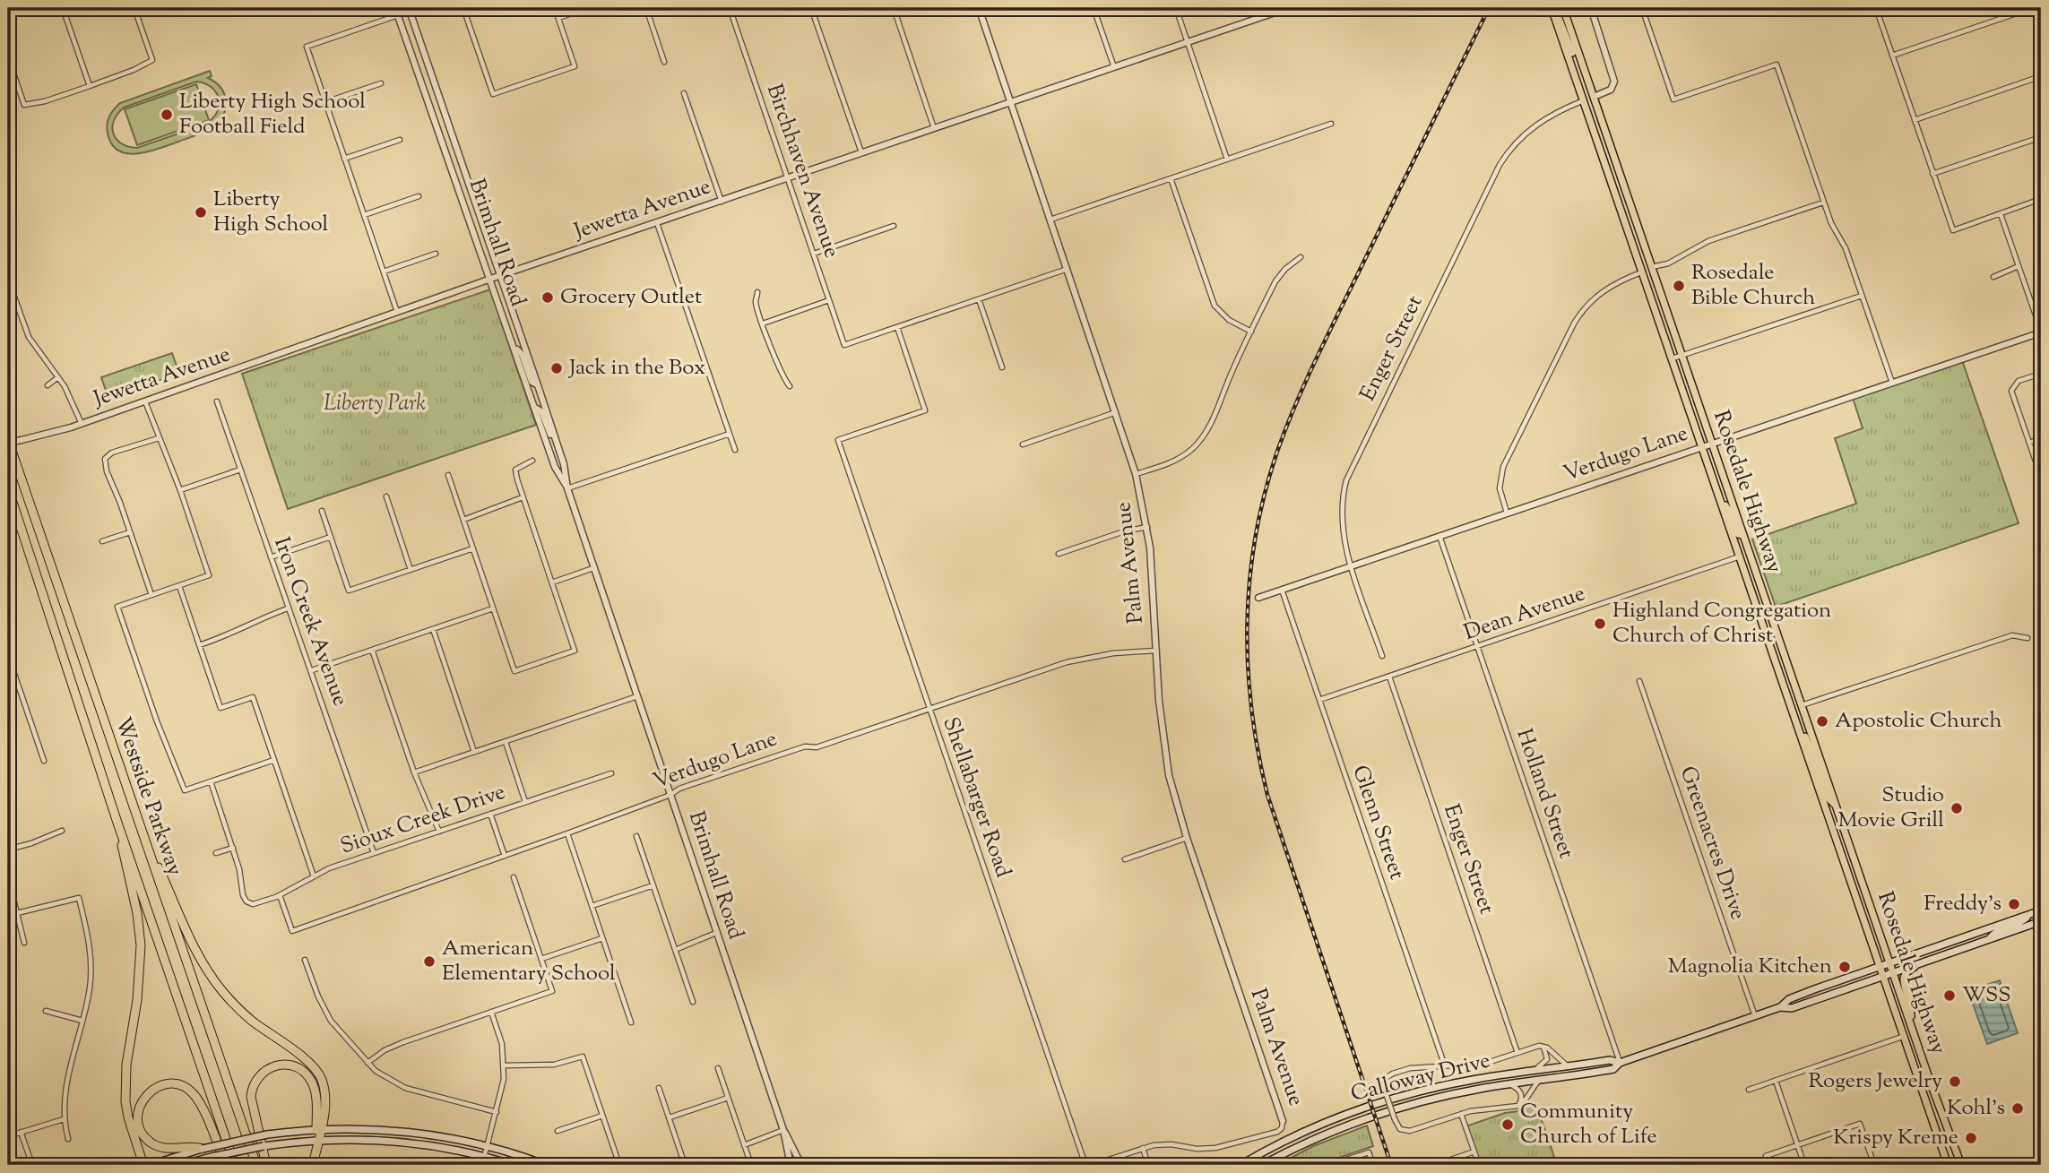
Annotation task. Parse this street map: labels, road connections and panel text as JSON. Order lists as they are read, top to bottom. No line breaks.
{"streets":{"highway":["Westside Parkway"],"main road":["Rosedale Highway","Calloway Drive"],"street":["Birchhaven Avenue","Jewetta Avenue","Brimhall Road","Enger Street","Verdugo Lane","Palm Avenue","Dean Avenue","Iron Creek Avenue","Holland Street","Shellabarger Road","Sioux Creek Drive","Glenn Street","Greenacres Drive"]},"crossings":[["Birchhaven Avenue","Jewetta Avenue"],["Birchhaven Avenue","Shellabarger Road"],["Jewetta Avenue","Brimhall Road"],["Jewetta Avenue","Palm Avenue"],["Jewetta Avenue","Westside Parkway"],["Brimhall Road","Verdugo Lane"],["Enger Street","Verdugo Lane"],["Enger Street","Rosedale Highway"],["Enger Street","Dean Avenue"],["Verdugo Lane","Rosedale Highway"],["Verdugo Lane","Palm Avenue"],["Verdugo Lane","Holland Street"],["Verdugo Lane","Shellabarger Road"],["Verdugo Lane","Sioux Creek Drive"],["Verdugo Lane","Glenn Street"],["Rosedale Highway","Dean Avenue"],["Rosedale Highway","Calloway Drive"],["Dean Avenue","Holland Street"],["Dean Avenue","Glenn Street"],["Iron Creek Avenue","Sioux Creek Drive"],["Holland Street","Calloway Drive"],["Greenacres Drive","Calloway Drive"]],"parks":["Liberty Park"],"places":["Liberty High School Football Field","Liberty High School","Rosedale Bible Church","Grocery Outlet","Jack in the Box","Highland Congregation Church of Christ","Apostolic Church","Studio Movie Grill","Freddy's","American Elementary School","Magnolia Kitchen","WSS","Rogers Jewelry","Kohl's","Community Church of Life","Krispy Kreme"]}
